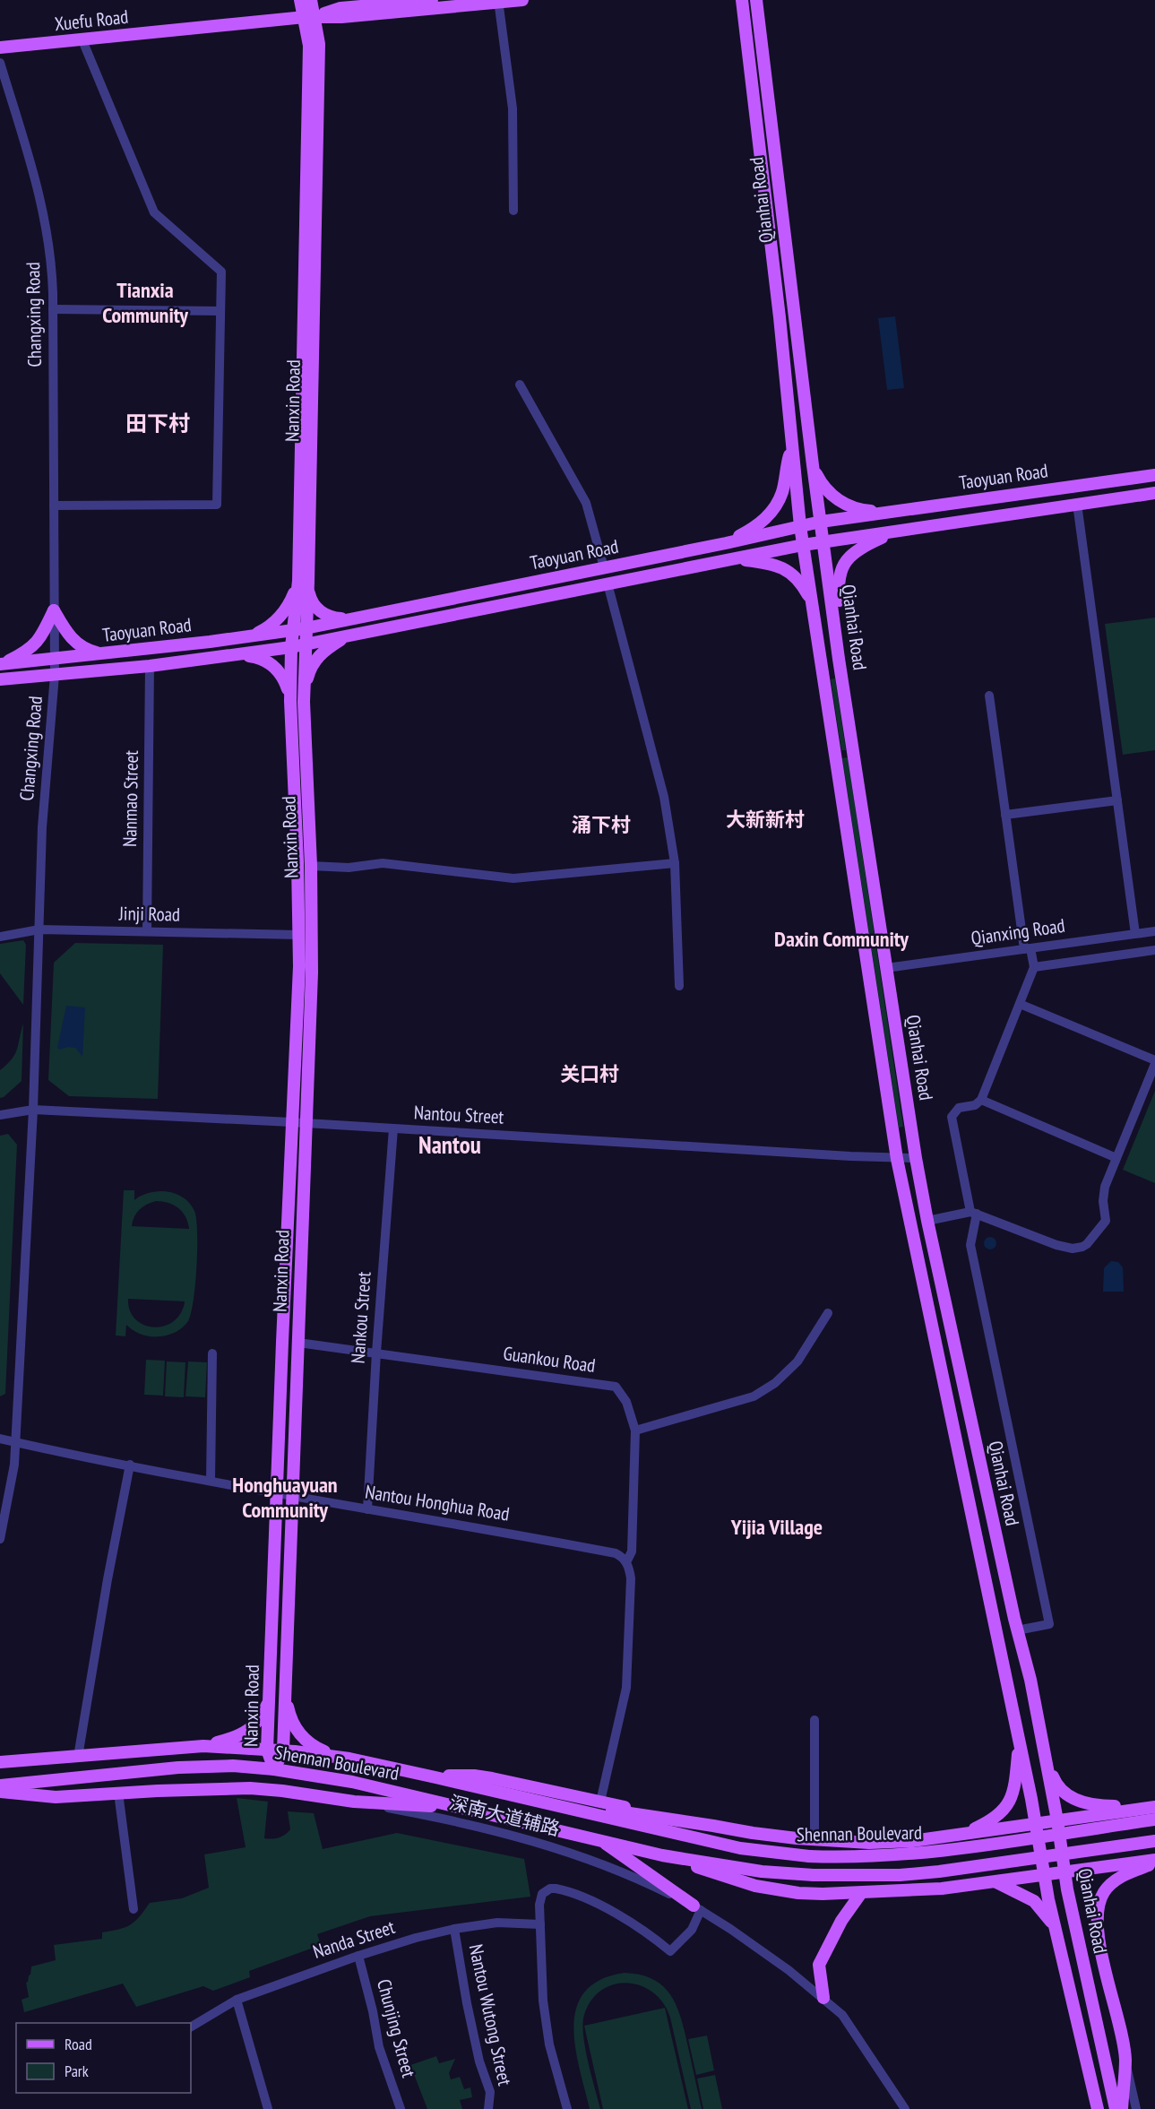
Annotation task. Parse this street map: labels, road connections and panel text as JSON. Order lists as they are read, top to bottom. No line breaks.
{"streets":{"main road":["Xuefu Road","Qianhai Road","Nanxin Road","Taoyuan Road","Shennan Boulevard","深南大道辅路"],"street":["Changxing Road","Nanmao Street","Jinji Road","Qianxing Road","Nantou Street","Nankou Street","Guankou Road","Nantou Honghua Road","Nanda Street","Nantou Wutong Street","Chunjing Street"]},"crossings":[["Xuefu Road","Nanxin Road"],["Qianhai Road","Taoyuan Road"],["Qianhai Road","Qianxing Road"],["Qianhai Road","Nantou Street"],["Qianhai Road","Shennan Boulevard"],["Changxing Road","Taoyuan Road"],["Changxing Road","Jinji Road"],["Changxing Road","Nantou Street"],["Changxing Road","Nantou Honghua Road"],["Nanxin Road","Taoyuan Road"],["Nanxin Road","Jinji Road"],["Nanxin Road","Nantou Street"],["Nanxin Road","Guankou Road"],["Nanxin Road","Nantou Honghua Road"],["Nanxin Road","Shennan Boulevard"],["Taoyuan Road","Nanmao Street"],["Nanmao Street","Jinji Road"],["Nantou Street","Nankou Street"],["Nankou Street","Guankou Road"],["Nankou Street","Nantou Honghua Road"],["Guankou Road","Nantou Honghua Road"],["Shennan Boulevard","深南大道辅路"],["Nanda Street","Nantou Wutong Street"],["Nanda Street","Chunjing Street"]],"districts":["Tianxia Community","田下村","大新新村","涌下村","Daxin Community","关口村","Nantou","Honghuayuan Community","Yijia Village"],"legend":["Road","Park"]}
